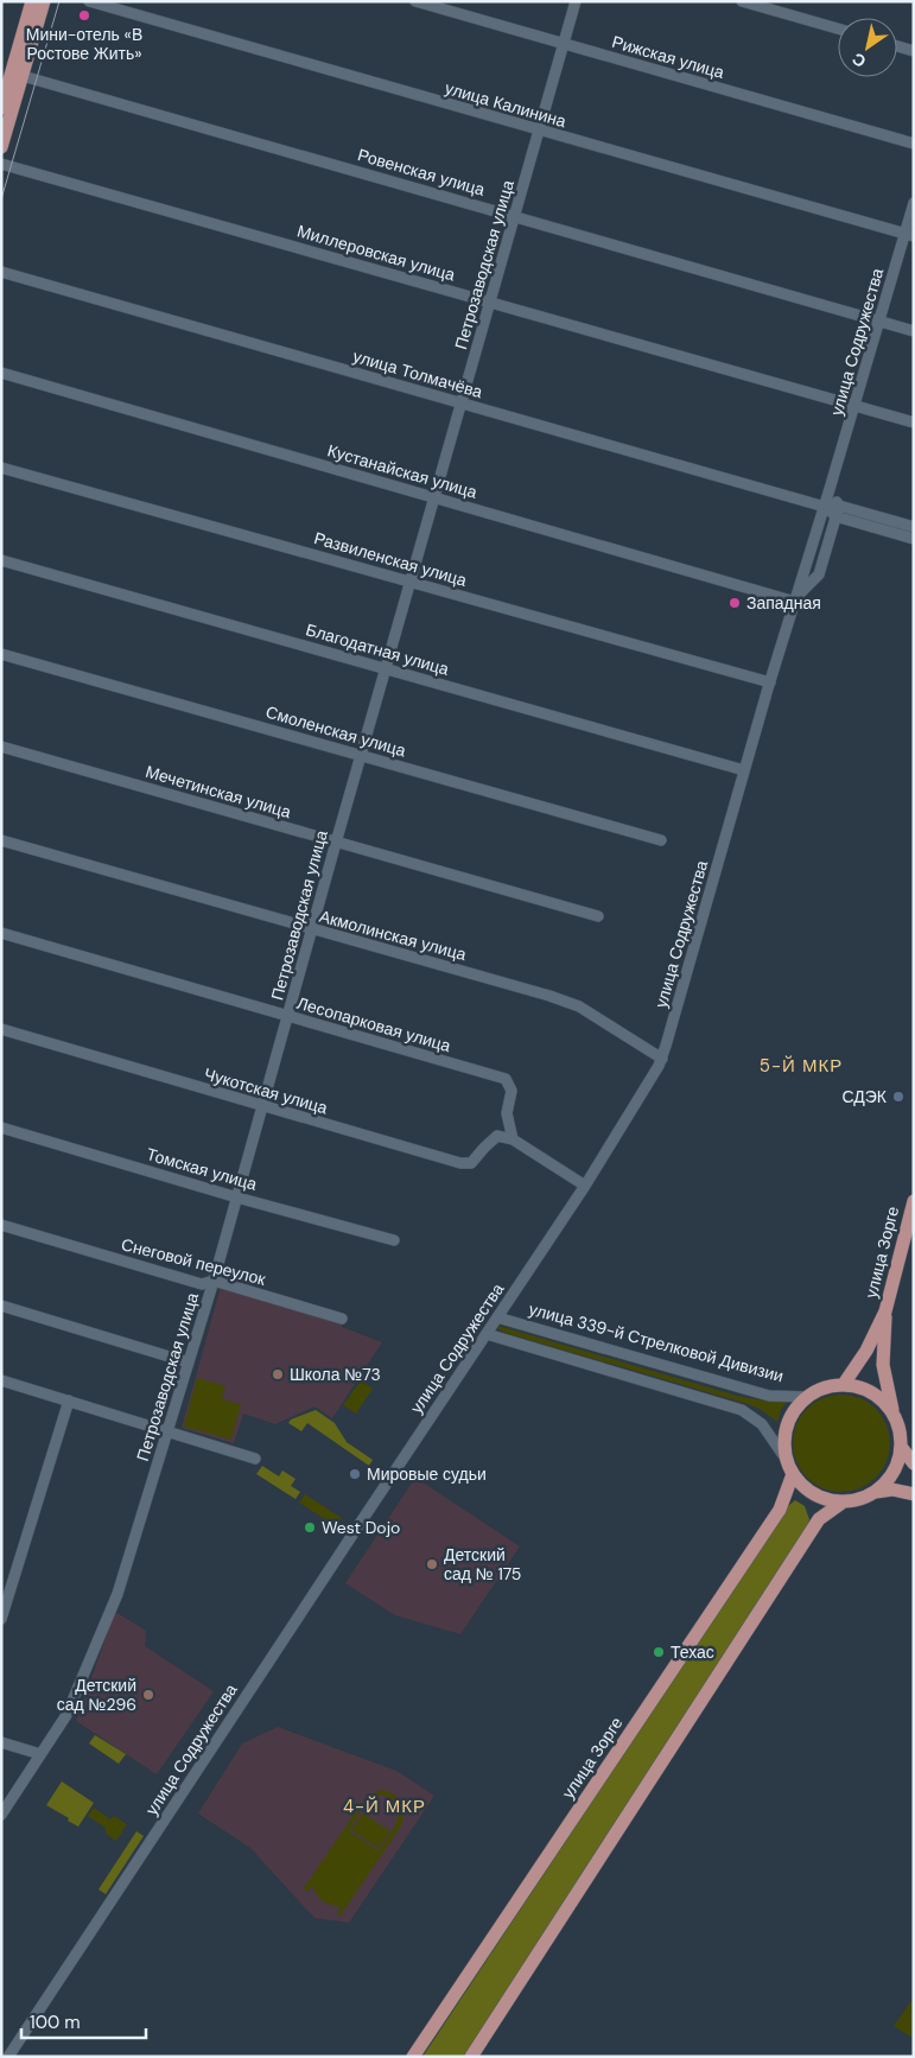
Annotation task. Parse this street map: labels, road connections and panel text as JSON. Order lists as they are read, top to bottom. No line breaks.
{"streets":{"main road":["улица Зорге"],"street":["Рижская улица","улица Калинина","Ровенская улица","Миллеровская улица","Петрозаводская улица","улица Содружества","улица Толмачёва","Кустанайская улица","Развиленская улица","Благодатная улица","Смоленская улица","Мечетинская улица","Акмолинская улица","Лесопарковая улица","Чукотская улица","Томская улица","Снеговой переулок","улица 339-й Стрелковой Дивизии"]},"crossings":[["Рижская улица","Петрозаводская улица"],["улица Калинина","Петрозаводская улица"],["улица Калинина","улица Содружества"],["Ровенская улица","Петрозаводская улица"],["Ровенская улица","улица Содружества"],["Миллеровская улица","Петрозаводская улица"],["Миллеровская улица","улица Содружества"],["Петрозаводская улица","улица Толмачёва"],["Петрозаводская улица","Кустанайская улица"],["Петрозаводская улица","Развиленская улица"],["Петрозаводская улица","Благодатная улица"],["Петрозаводская улица","Смоленская улица"],["Петрозаводская улица","Мечетинская улица"],["Петрозаводская улица","Акмолинская улица"],["Петрозаводская улица","Лесопарковая улица"],["Петрозаводская улица","Чукотская улица"],["Петрозаводская улица","Томская улица"],["Петрозаводская улица","Снеговой переулок"],["улица Содружества","улица Толмачёва"],["улица Содружества","Кустанайская улица"],["улица Содружества","Развиленская улица"],["улица Содружества","Благодатная улица"],["улица Содружества","Акмолинская улица"],["улица Содружества","улица 339-й Стрелковой Дивизии"],["Лесопарковая улица","Чукотская улица"],["улица Зорге","улица 339-й Стрелковой Дивизии"]],"districts":["5-Й МКР","4-Й МКР"],"places":["Мини-отель «В Ростове Жить»","Западная","СДЭК","Школа №73","Мировые судьи","West Dojo","Детский сад № 175","Техас","Детский сад №296"],"scale_bar":"100 m","north":"bottom left"}
